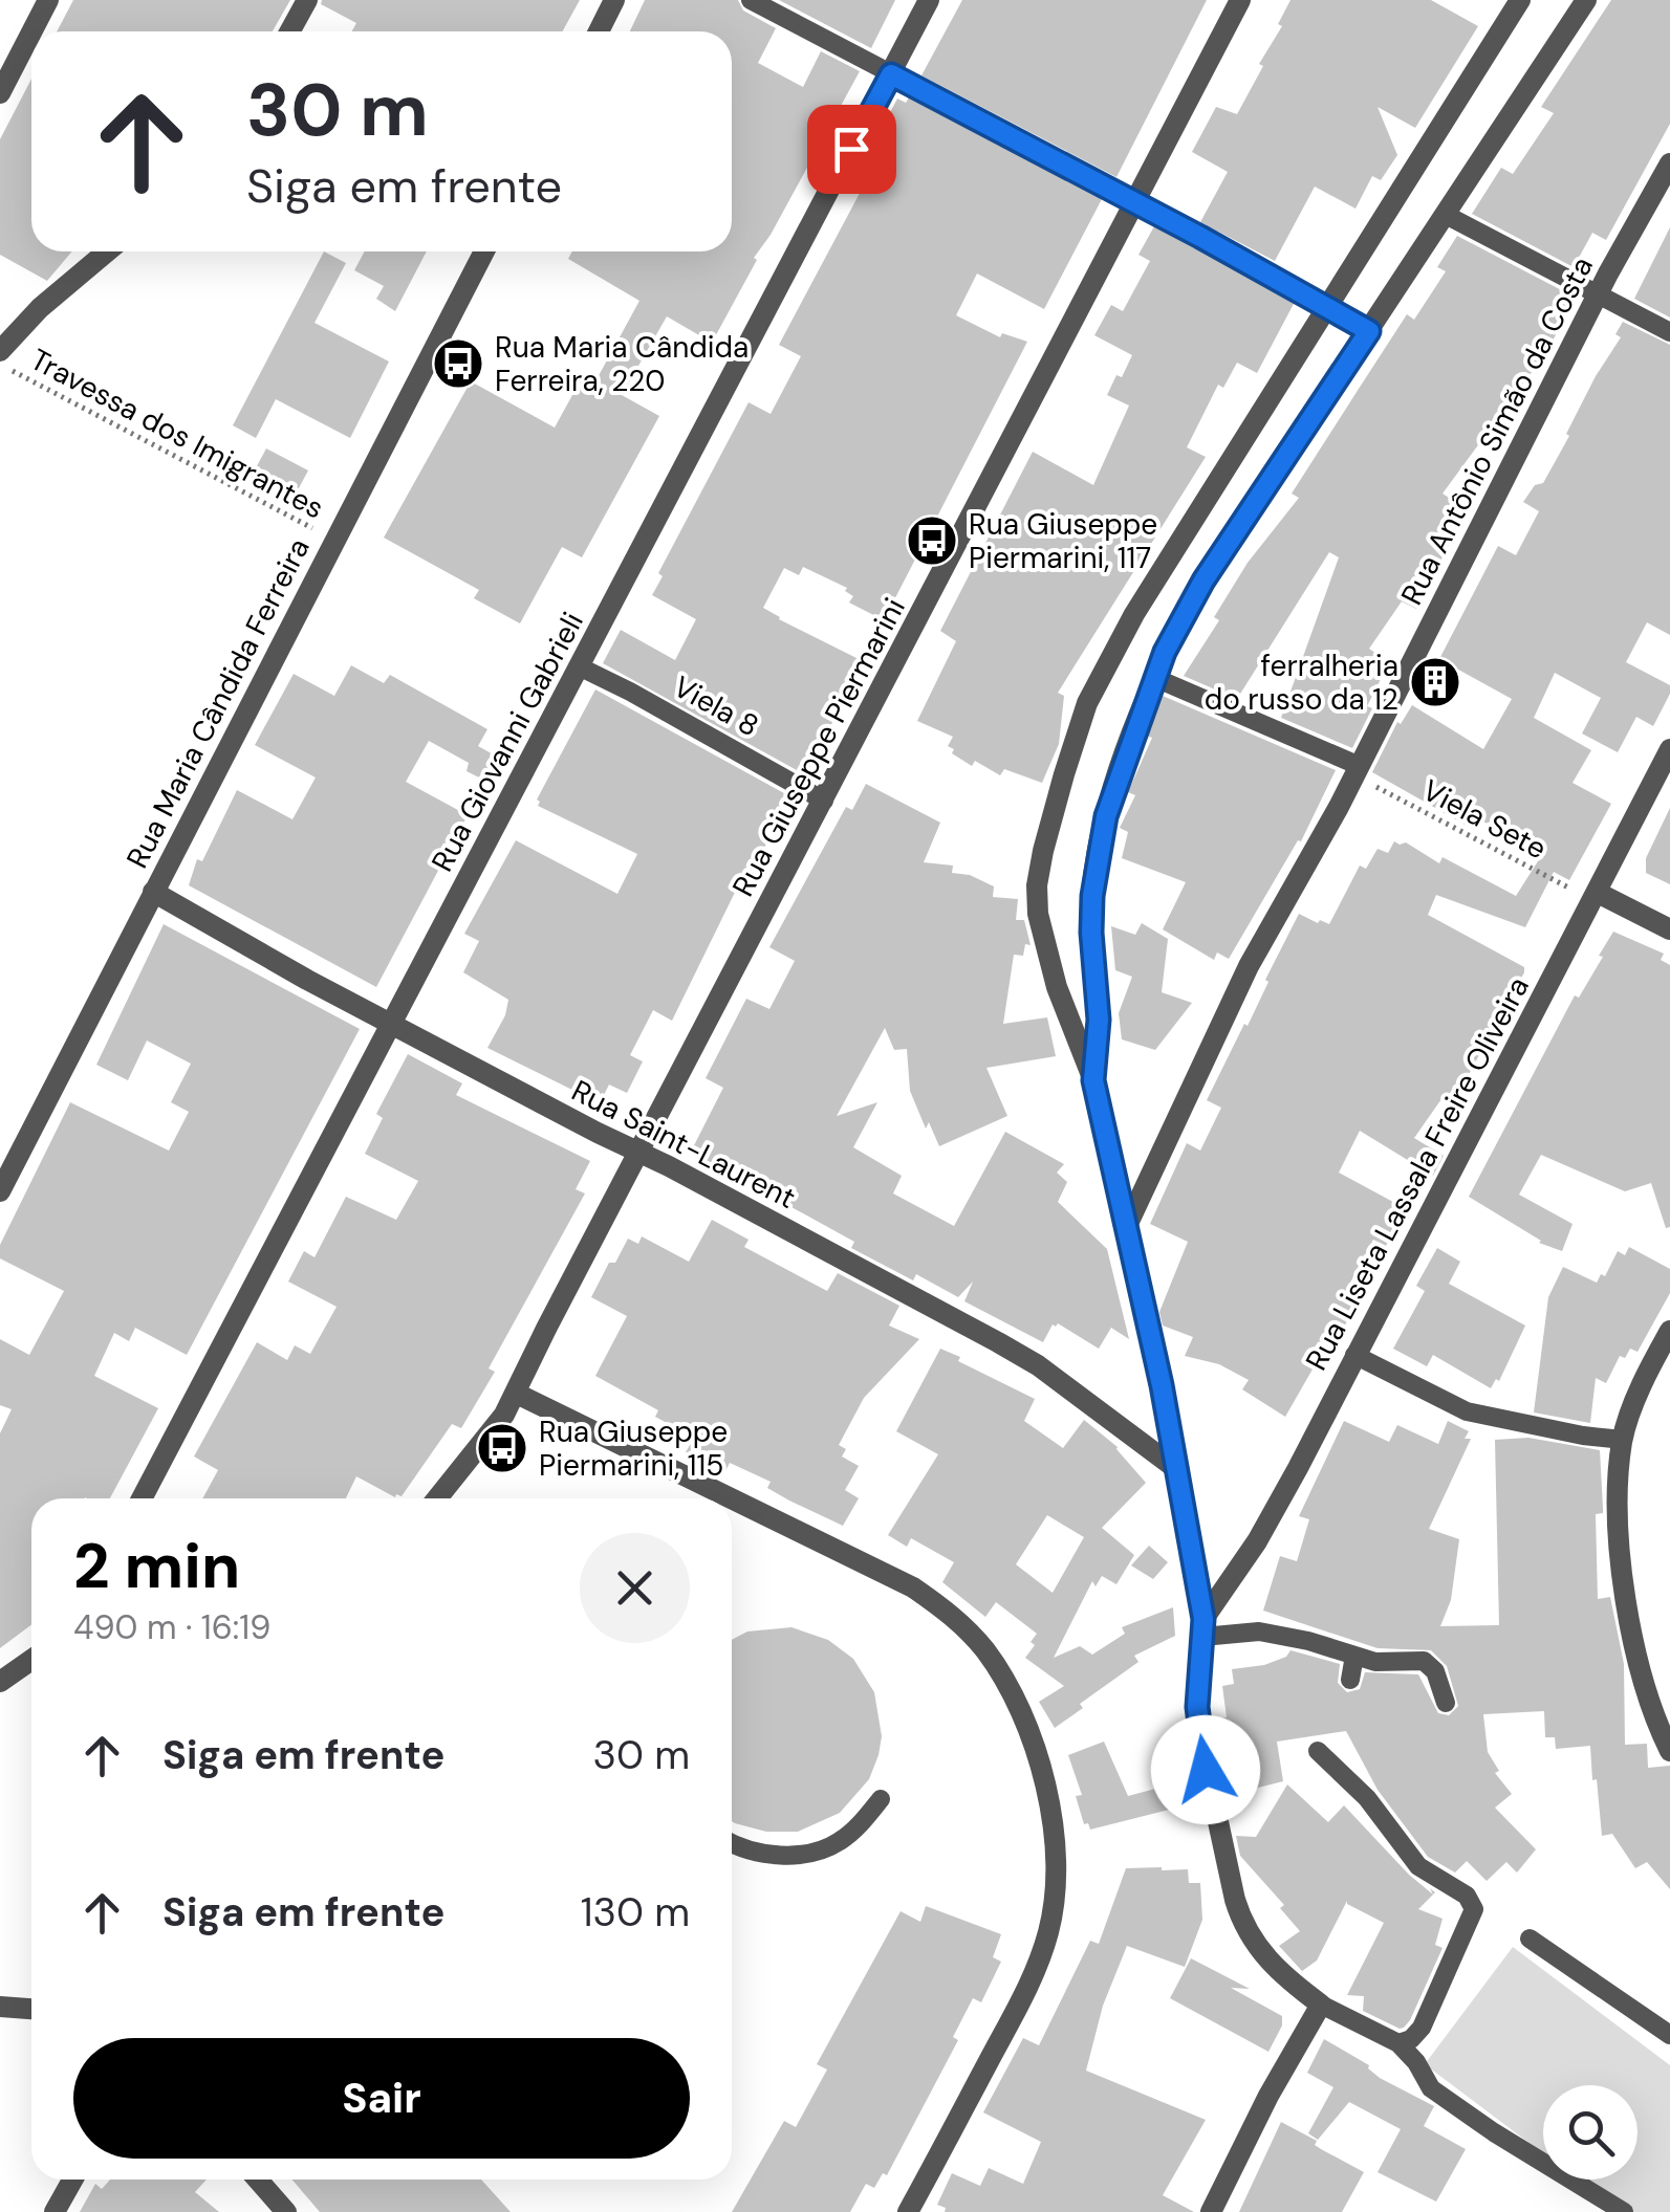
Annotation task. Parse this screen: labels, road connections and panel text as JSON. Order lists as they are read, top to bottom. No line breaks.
{"streets":{"street":["Rua Antônio Simão da Costa","Rua Maria Cândida Ferreira","Rua Giovanni Gabrieli","Rua Giuseppe Piermarini","Rua Saint-Laurent","Rua Liseta Lassala Freire Oliveira"],"lane":["Viela 8"],"path":["Travessa dos Imigrantes","Viela Sete"]},"crossings":[["Rua Antônio Simão da Costa","Viela Sete"],["Travessa dos Imigrantes","Rua Maria Cândida Ferreira"],["Rua Maria Cândida Ferreira","Rua Saint-Laurent"],["Viela 8","Rua Giovanni Gabrieli"],["Viela 8","Rua Giuseppe Piermarini"],["Rua Giovanni Gabrieli","Rua Saint-Laurent"],["Rua Giuseppe Piermarini","Rua Saint-Laurent"],["Viela Sete","Rua Liseta Lassala Freire Oliveira"]],"places":{"bus stop":["Rua Maria Cândida Ferreira, 220","Rua Giuseppe Piermarini, 117","Rua Giuseppe Piermarini, 115"],"building":["ferralheria do russo da 12"]},"page":{"turn":["30 m","Siga em frente"],"heading":["2 min","490 m · 16:19"],"list":[{"name":"Siga em frente","value":"30 m"},{"name":"Siga em frente","value":"130 m"}],"buttons":"Sair"}}
